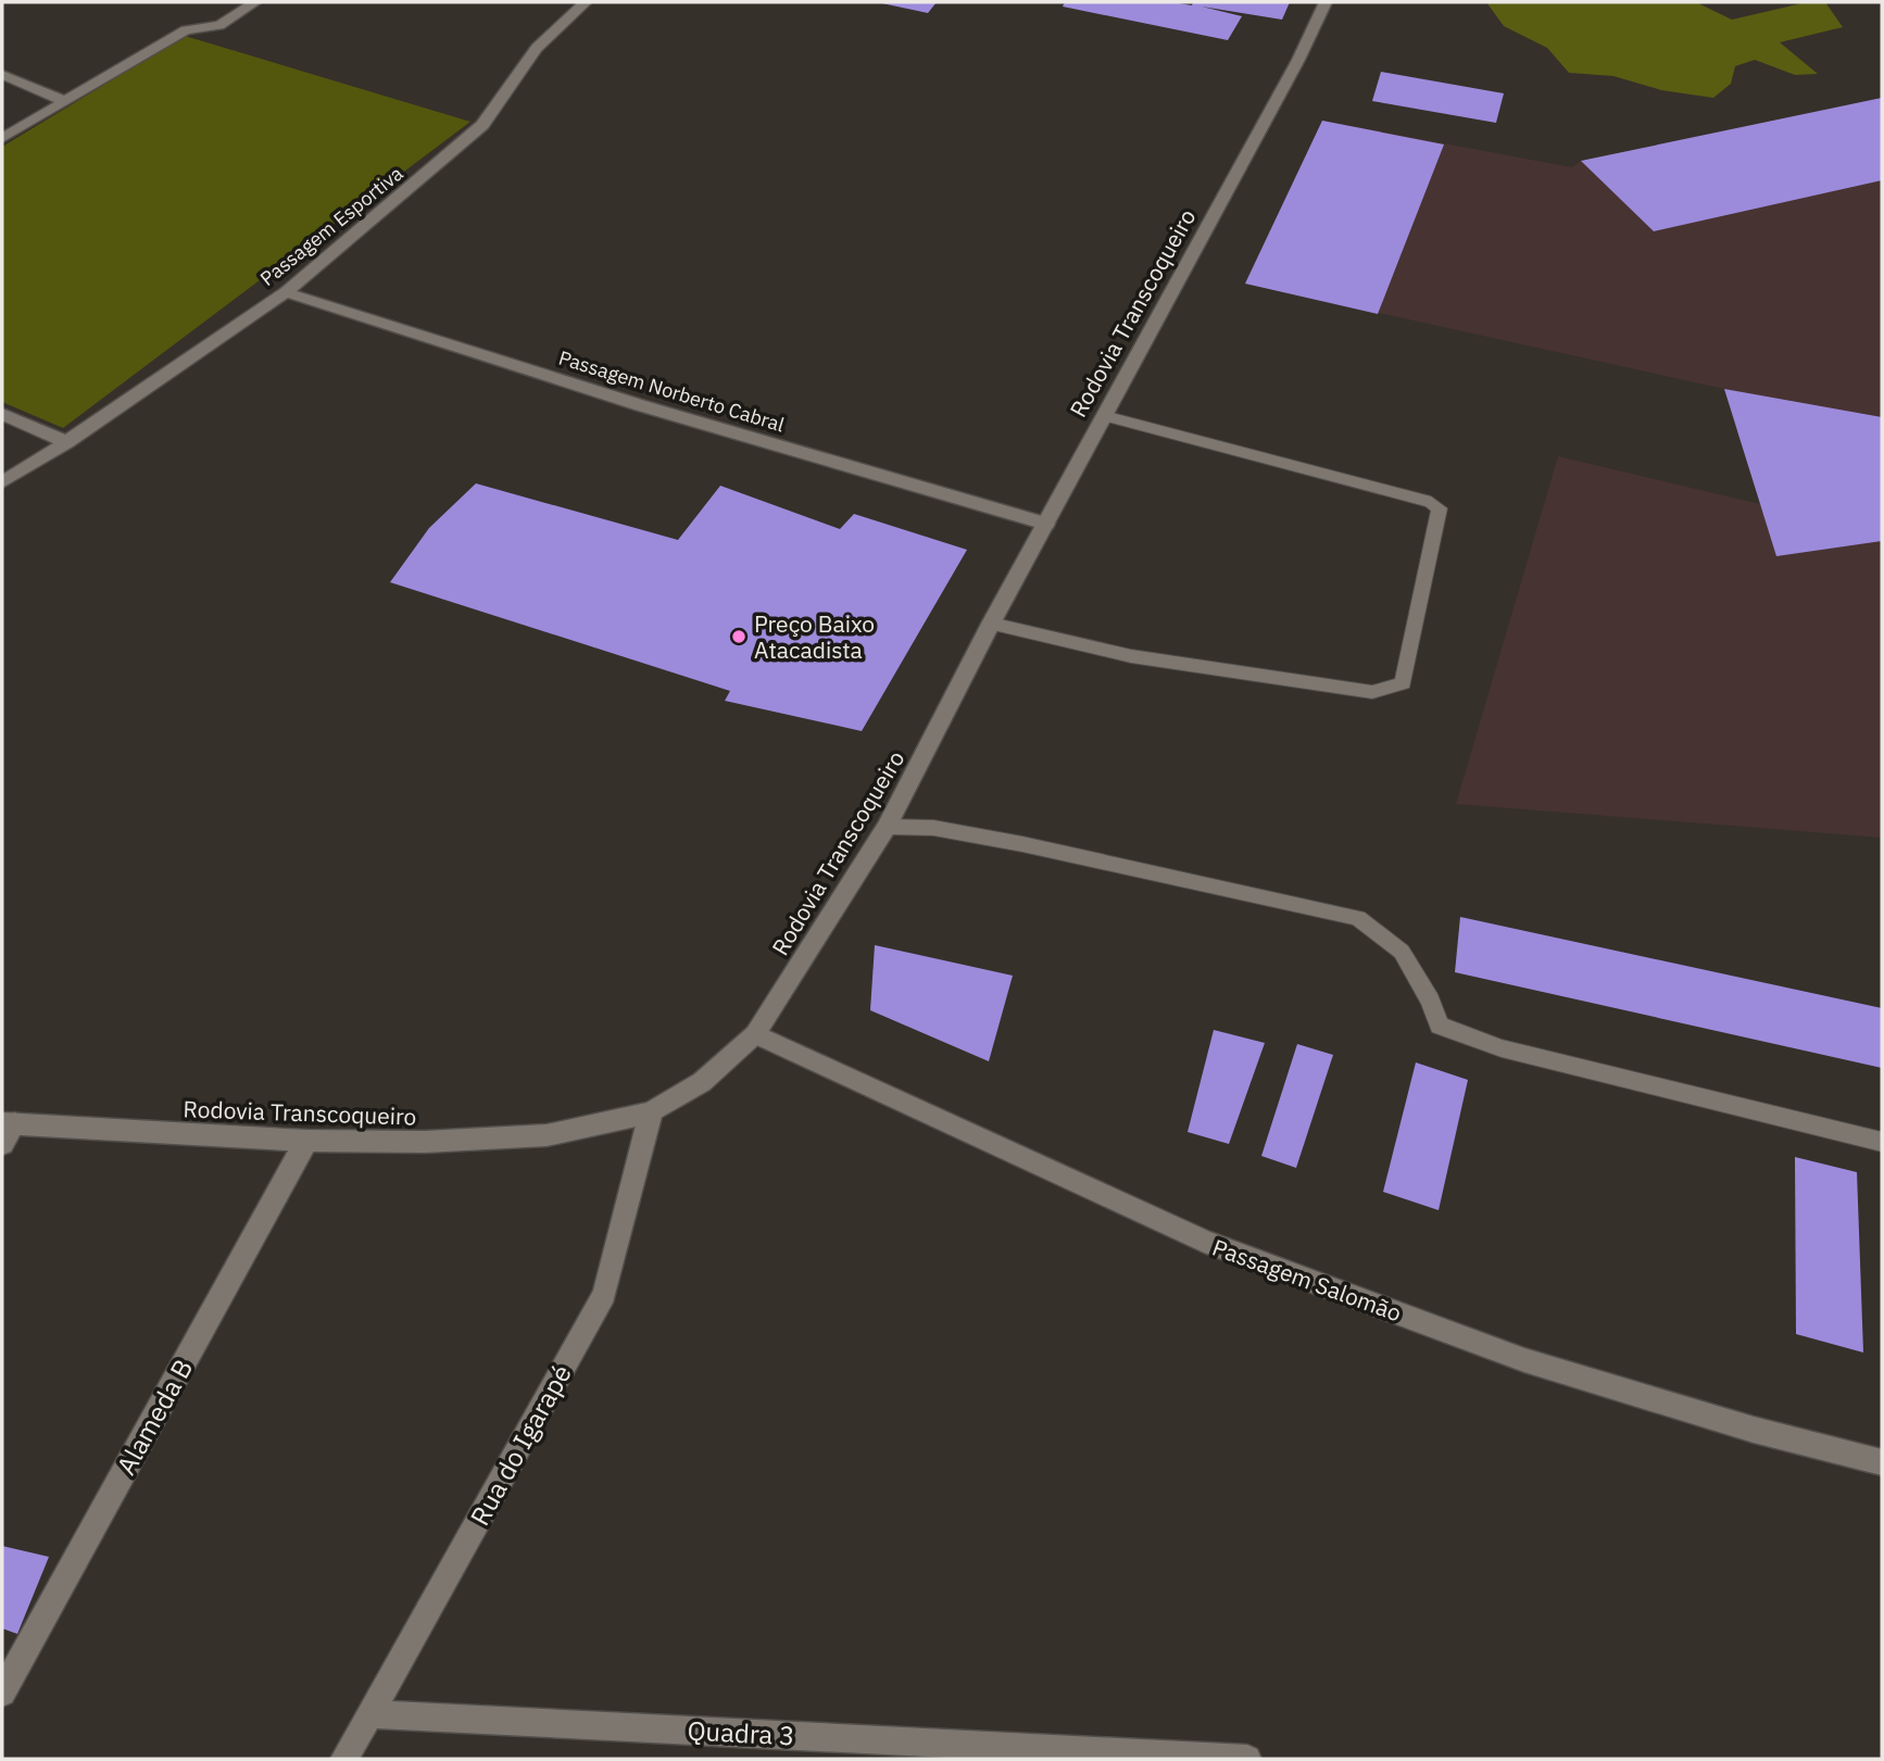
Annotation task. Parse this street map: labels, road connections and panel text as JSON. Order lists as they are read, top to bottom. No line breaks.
{"streets":{"street":["Passagem Esportiva","Rodovia Transcoqueiro","Passagem Norberto Cabral","Passagem Salomão","Alameda B","Rua do Igarapé","Quadra 3"]},"crossings":[["Passagem Esportiva","Passagem Norberto Cabral"],["Rodovia Transcoqueiro","Passagem Norberto Cabral"],["Rodovia Transcoqueiro","Passagem Salomão"],["Rodovia Transcoqueiro","Alameda B"],["Rodovia Transcoqueiro","Rua do Igarapé"],["Rua do Igarapé","Quadra 3"]],"places":["Preço Baixo Atacadista"]}
